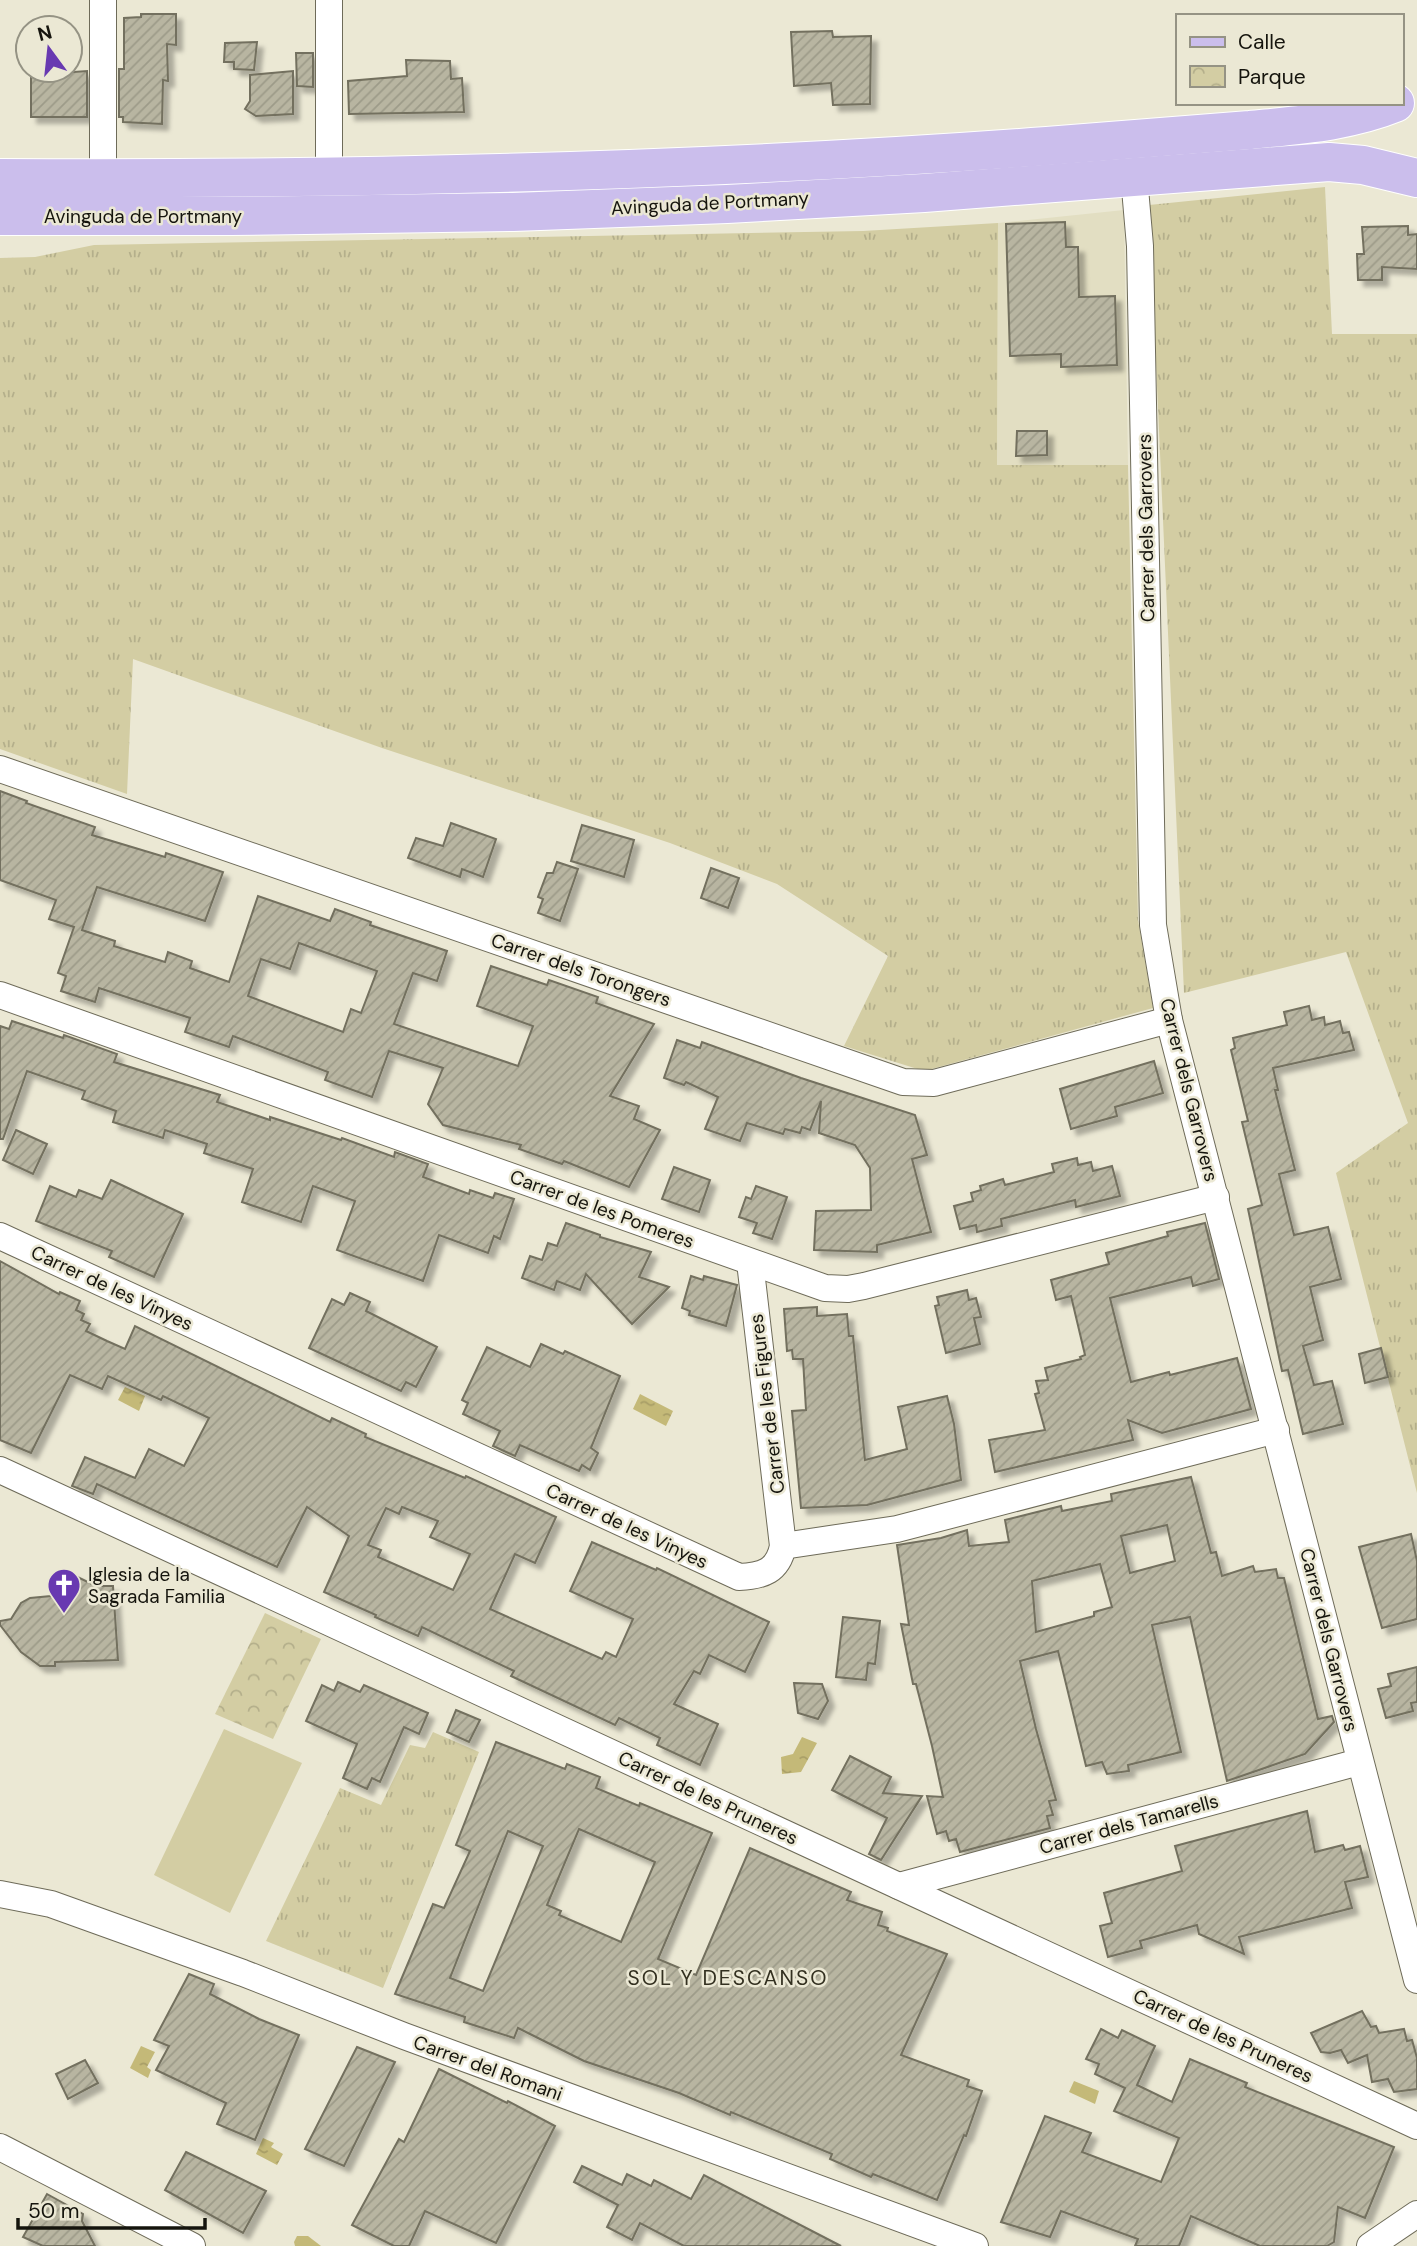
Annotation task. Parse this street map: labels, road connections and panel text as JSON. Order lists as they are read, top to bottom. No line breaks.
{"streets":{"main road":["Avinguda de Portmany"],"street":["Carrer dels Garrovers","Carrer dels Torongers","Carrer de les Pomeres","Carrer de les Vinyes","Carrer de les Figures","Carrer de les Pruneres","Carrer dels Tamarells","Carrer del Romani"]},"crossings":[["Avinguda de Portmany","Carrer dels Garrovers"],["Carrer dels Garrovers","Carrer dels Torongers"],["Carrer dels Garrovers","Carrer de les Pomeres"],["Carrer dels Garrovers","Carrer dels Tamarells"],["Carrer de les Pomeres","Carrer de les Figures"],["Carrer de les Vinyes","Carrer de les Figures"],["Carrer de les Pruneres","Carrer dels Tamarells"]],"districts":["SOL Y DESCANSO"],"places":{"church":["Iglesia de la Sagrada Familia"]},"legend":["Calle","Parque"],"scale_bar":"50 m","north":"top"}
